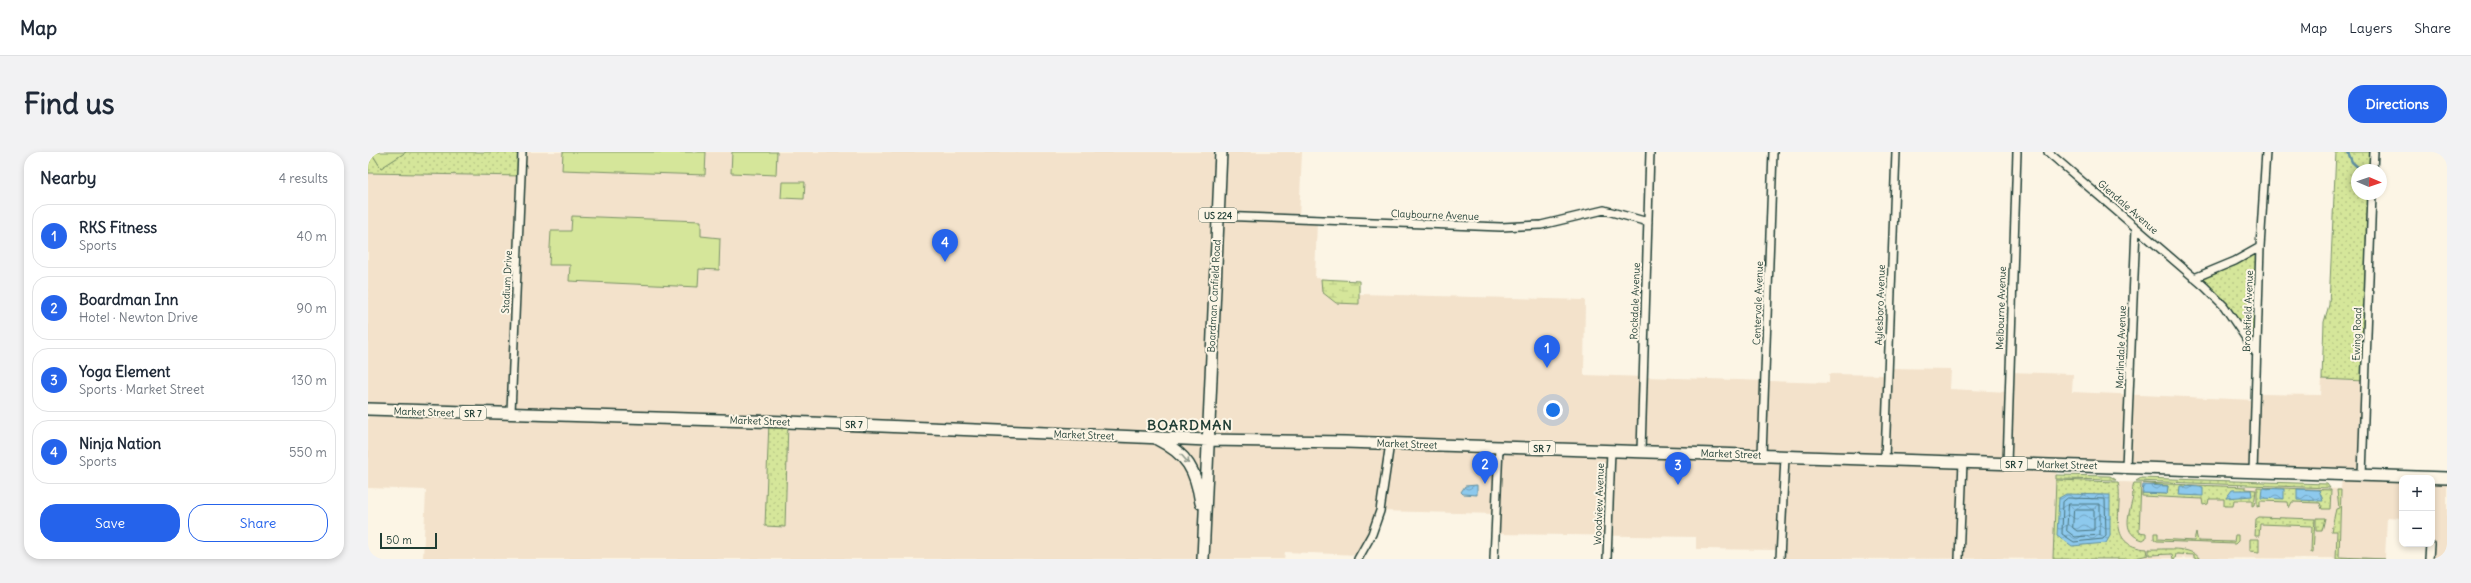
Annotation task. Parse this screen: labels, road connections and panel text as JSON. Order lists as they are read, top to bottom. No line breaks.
{"streets":{"main road":["US 224","Boardman Canfield Road","Market Street","SR 7"],"street":["Glendale Avenue","Claybourne Avenue","Stadium Drive","Rockdale Avenue","Centervale Avenue","Aylesboro Avenue","Melbourne Avenue","Brookfield Avenue","Ewing Road","Marlindale Avenue","Woodview Avenue"]},"crossings":[["Glendale Avenue","Brookfield Avenue"],["Glendale Avenue","Marlindale Avenue"],["US 224","Boardman Canfield Road"],["US 224","Market Street"],["Claybourne Avenue","Boardman Canfield Road"],["Claybourne Avenue","Rockdale Avenue"],["Stadium Drive","Market Street"],["Boardman Canfield Road","Market Street"],["Rockdale Avenue","Market Street"],["Centervale Avenue","Market Street"],["Aylesboro Avenue","Market Street"],["Melbourne Avenue","Market Street"],["Brookfield Avenue","Market Street"],["Ewing Road","Market Street"],["Marlindale Avenue","Market Street"],["Market Street","Woodview Avenue"]],"districts":["BOARDMAN"],"scale_bar":"50 m","north":"right","page":{"header":"Map","nav":["Map","Layers","Share"],"buttons":["Directions",["Save","Share"]],"title":"Find us","heading":["Nearby","4 results"],"list":[{"mark":"1","name":"RKS Fitness","note":"Sports","value":"40 m"},{"mark":"2","name":"Boardman Inn","note":"Hotel · Newton Drive","value":"90 m"},{"mark":"3","name":"Yoga Element","note":"Sports · Market Street","value":"130 m"},{"mark":"4","name":"Ninja Nation","note":"Sports","value":"550 m"}],"pins":["4","1","2","3"],"map_buttons":["+","−"],"scale":"50 m"}}
